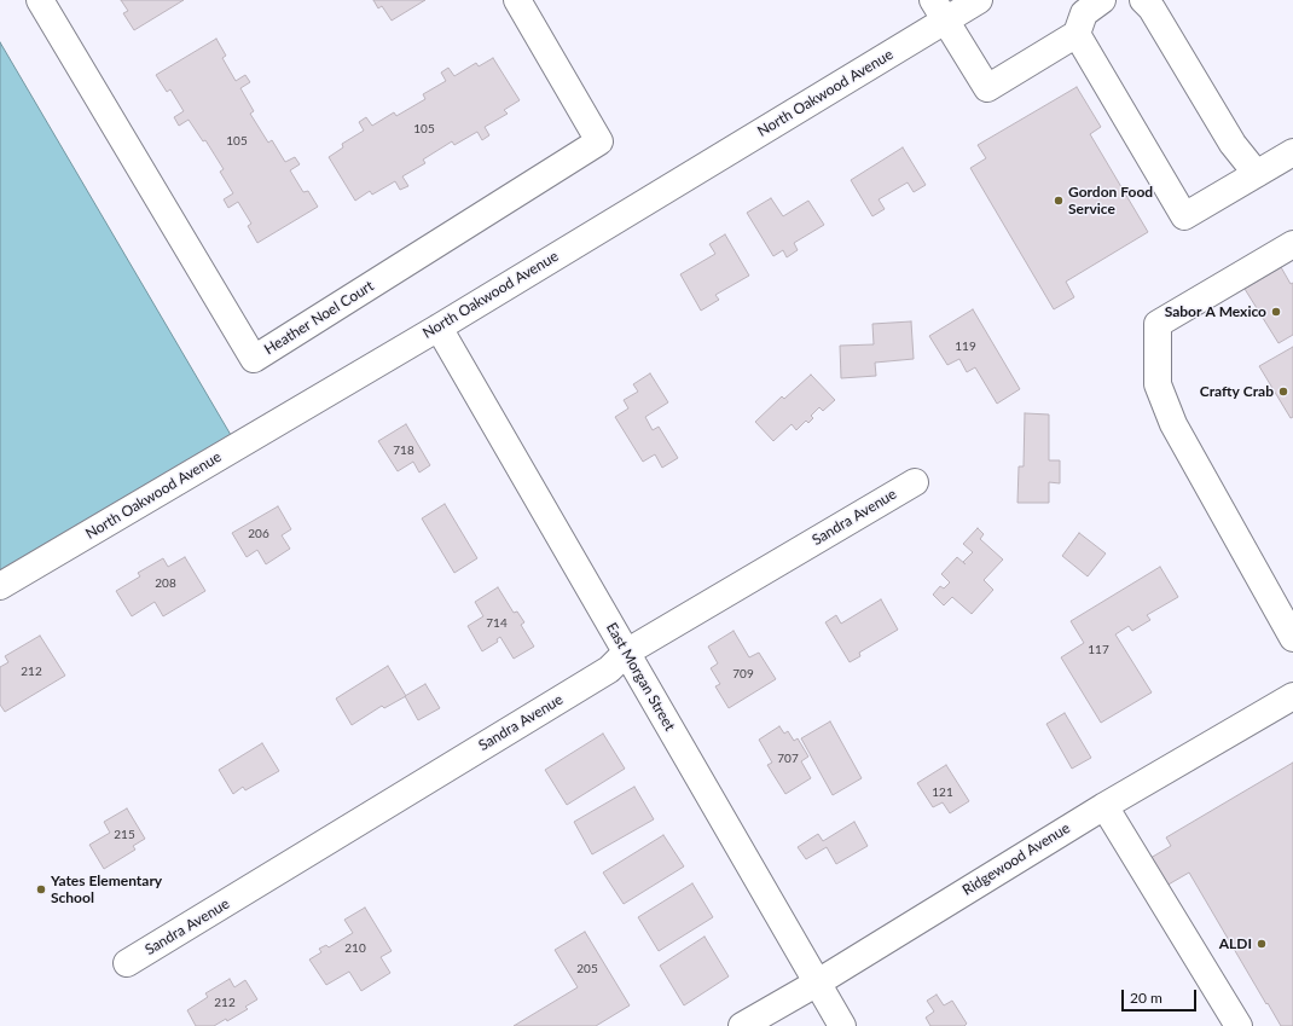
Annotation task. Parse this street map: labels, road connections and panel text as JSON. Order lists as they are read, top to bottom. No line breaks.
{"streets":{"street":["North Oakwood Avenue","Heather Noel Court","Sandra Avenue","East Morgan Street","Ridgewood Avenue"]},"crossings":[["North Oakwood Avenue","East Morgan Street"],["Sandra Avenue","East Morgan Street"],["East Morgan Street","Ridgewood Avenue"]],"places":["Gordon Food Service","Sabor A Mexico","Crafty Crab","Yates Elementary School","ALDI"],"house_numbers":["105","105","119","718","206","208","714","117","212","709","707","121","215","210","205","212"],"scale_bar":"20 m"}
